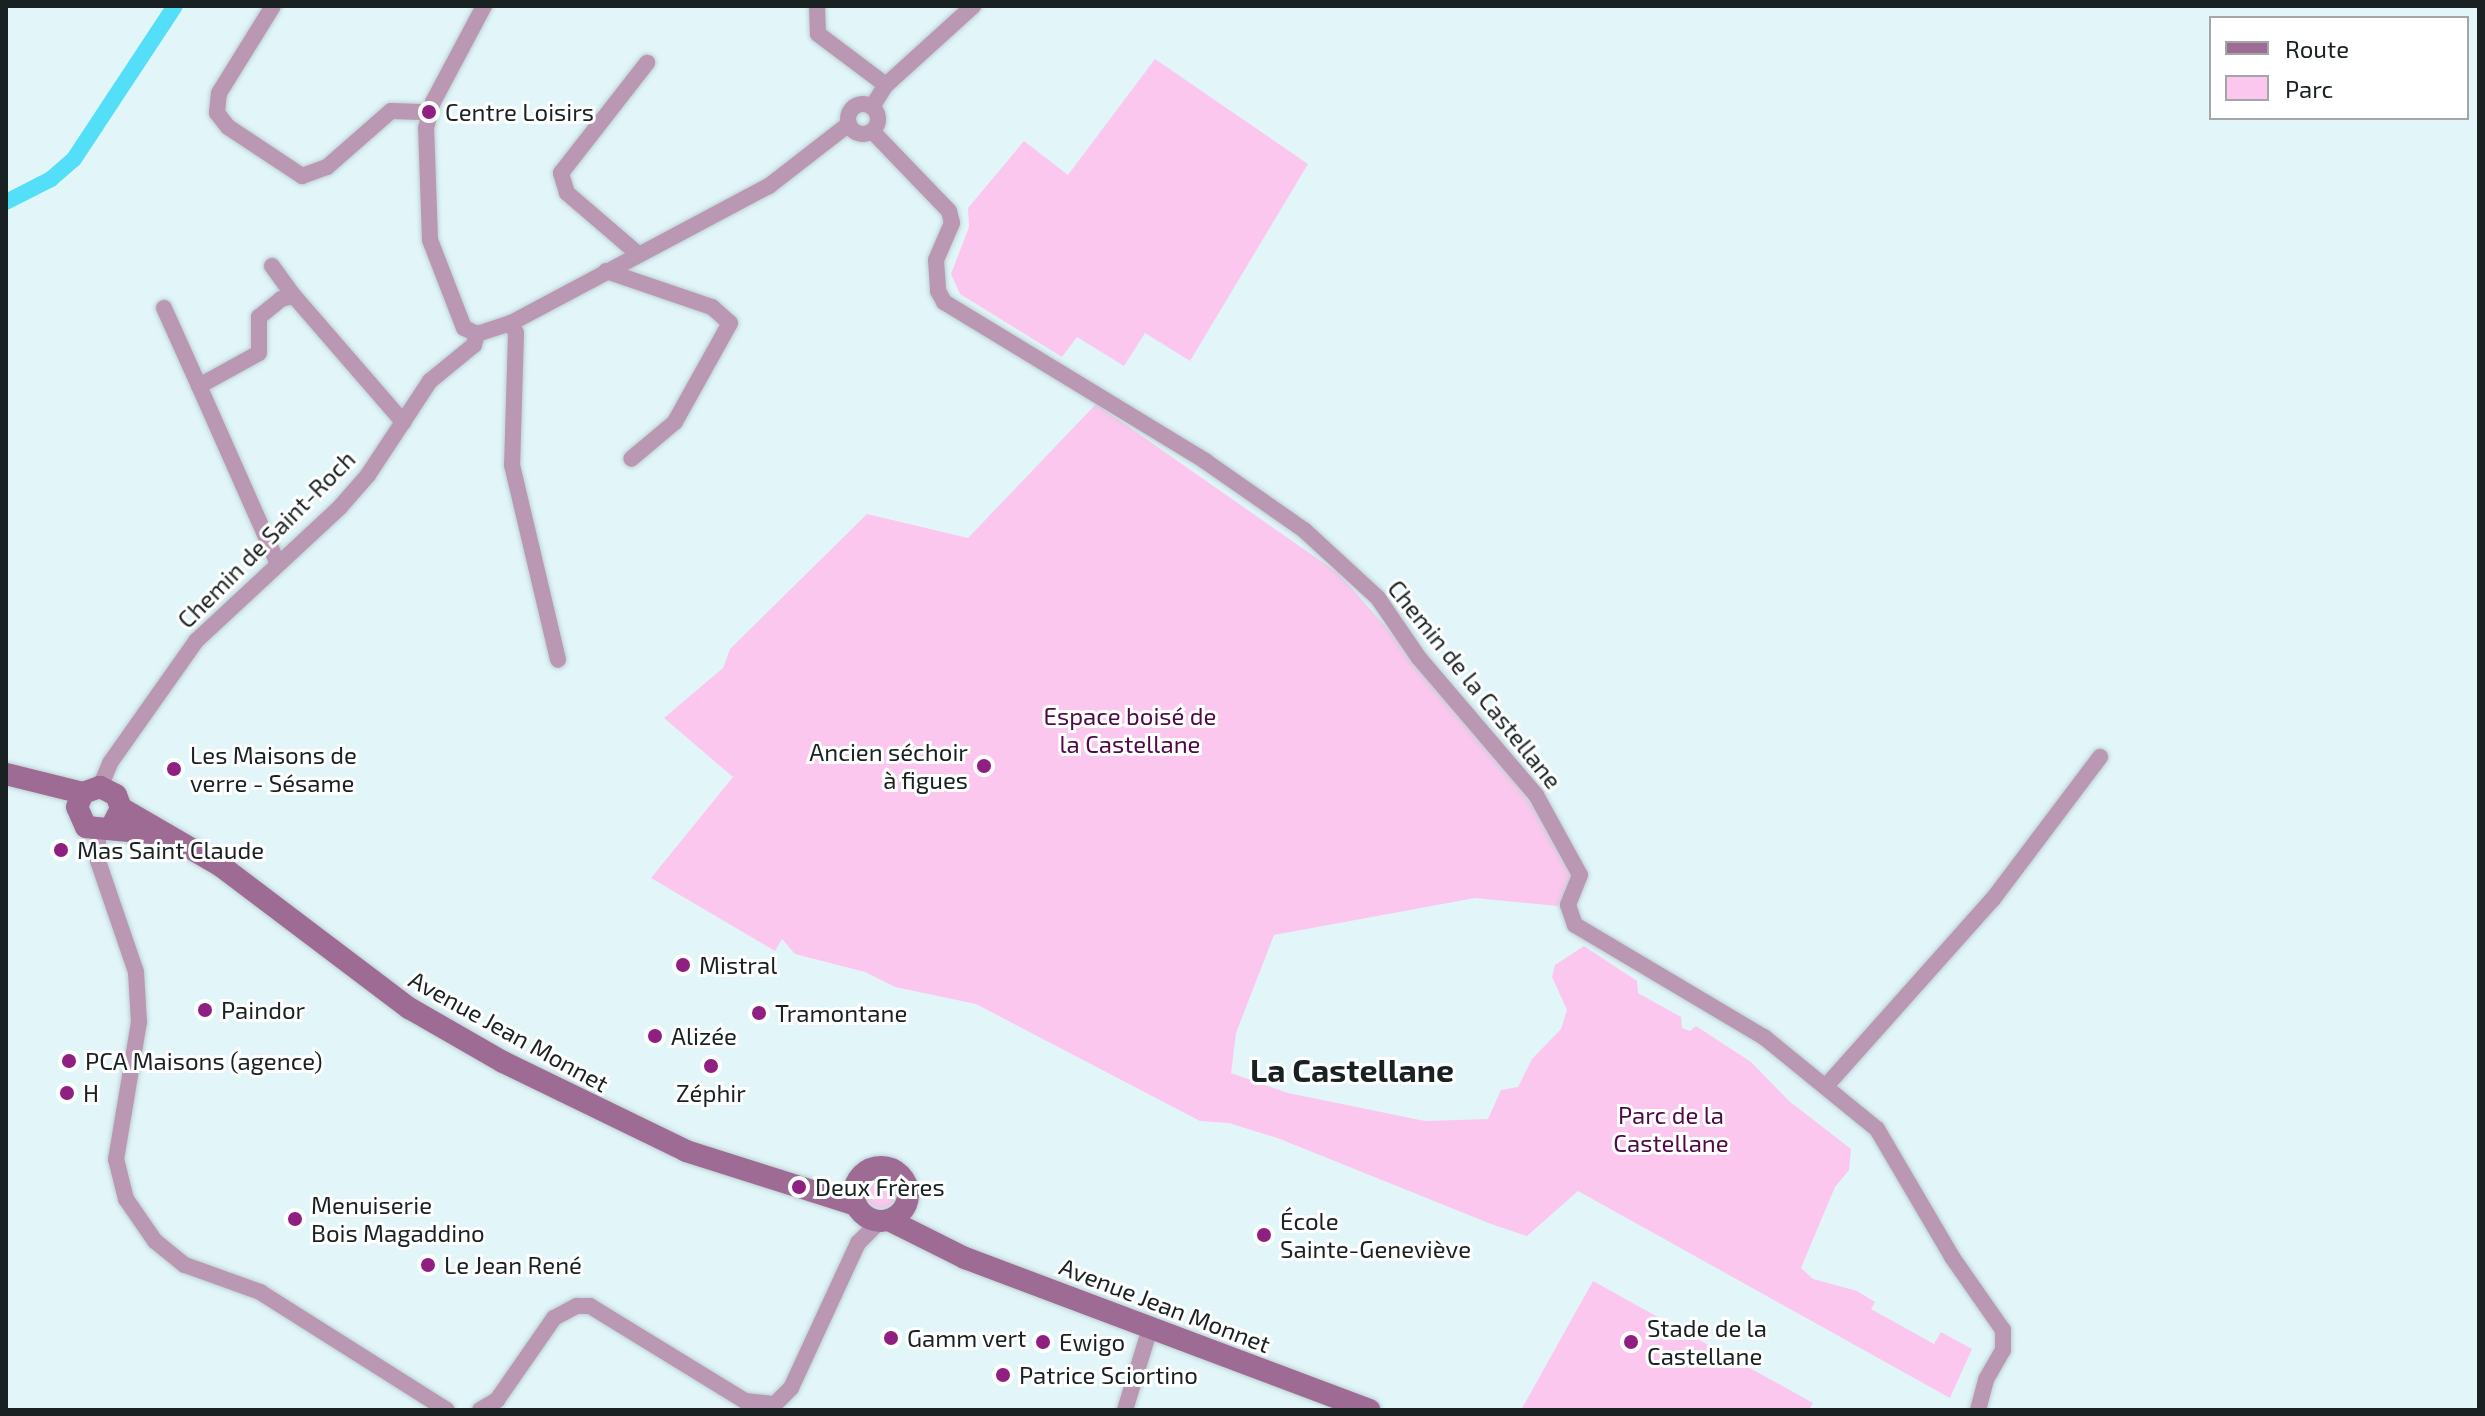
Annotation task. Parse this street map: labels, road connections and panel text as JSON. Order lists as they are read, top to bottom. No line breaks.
{"streets":{"main road":["Avenue Jean Monnet"],"street":["Chemin de Saint-Roch","Chemin de la Castellane"]},"crossings":[["Chemin de Saint-Roch","Chemin de la Castellane"],["Chemin de Saint-Roch","Avenue Jean Monnet"]],"districts":["La Castellane"],"parks":["Espace boisé de la Castellane","Parc de la Castellane"],"places":["Centre Loisirs","Ancien séchoir à figues","Les Maisons de verre - Sésame","Mas Saint Claude","Mistral","Paindor","Tramontane","Alizée","PCA Maisons (agence)","Zéphir","H","Deux Frères","Menuiserie Bois Magaddino","École Sainte-Geneviève","Le Jean René","Gamm vert","Ewigo","Stade de la Castellane","Patrice Sciortino"],"legend":["Route","Parc"]}
